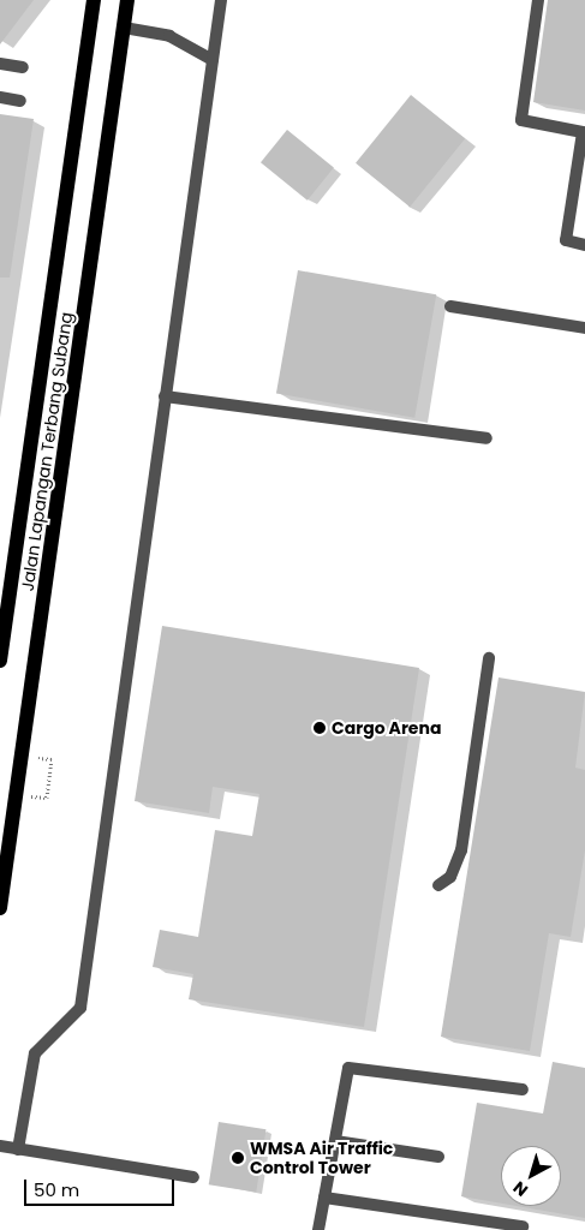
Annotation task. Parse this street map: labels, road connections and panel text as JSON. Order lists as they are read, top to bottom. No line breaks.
{"streets":{"main road":["Jalan Lapangan Terbang Subang"]},"places":["Cargo Arena","WMSA Air Traffic Control Tower"],"scale_bar":"50 m","north":"bottom left"}
